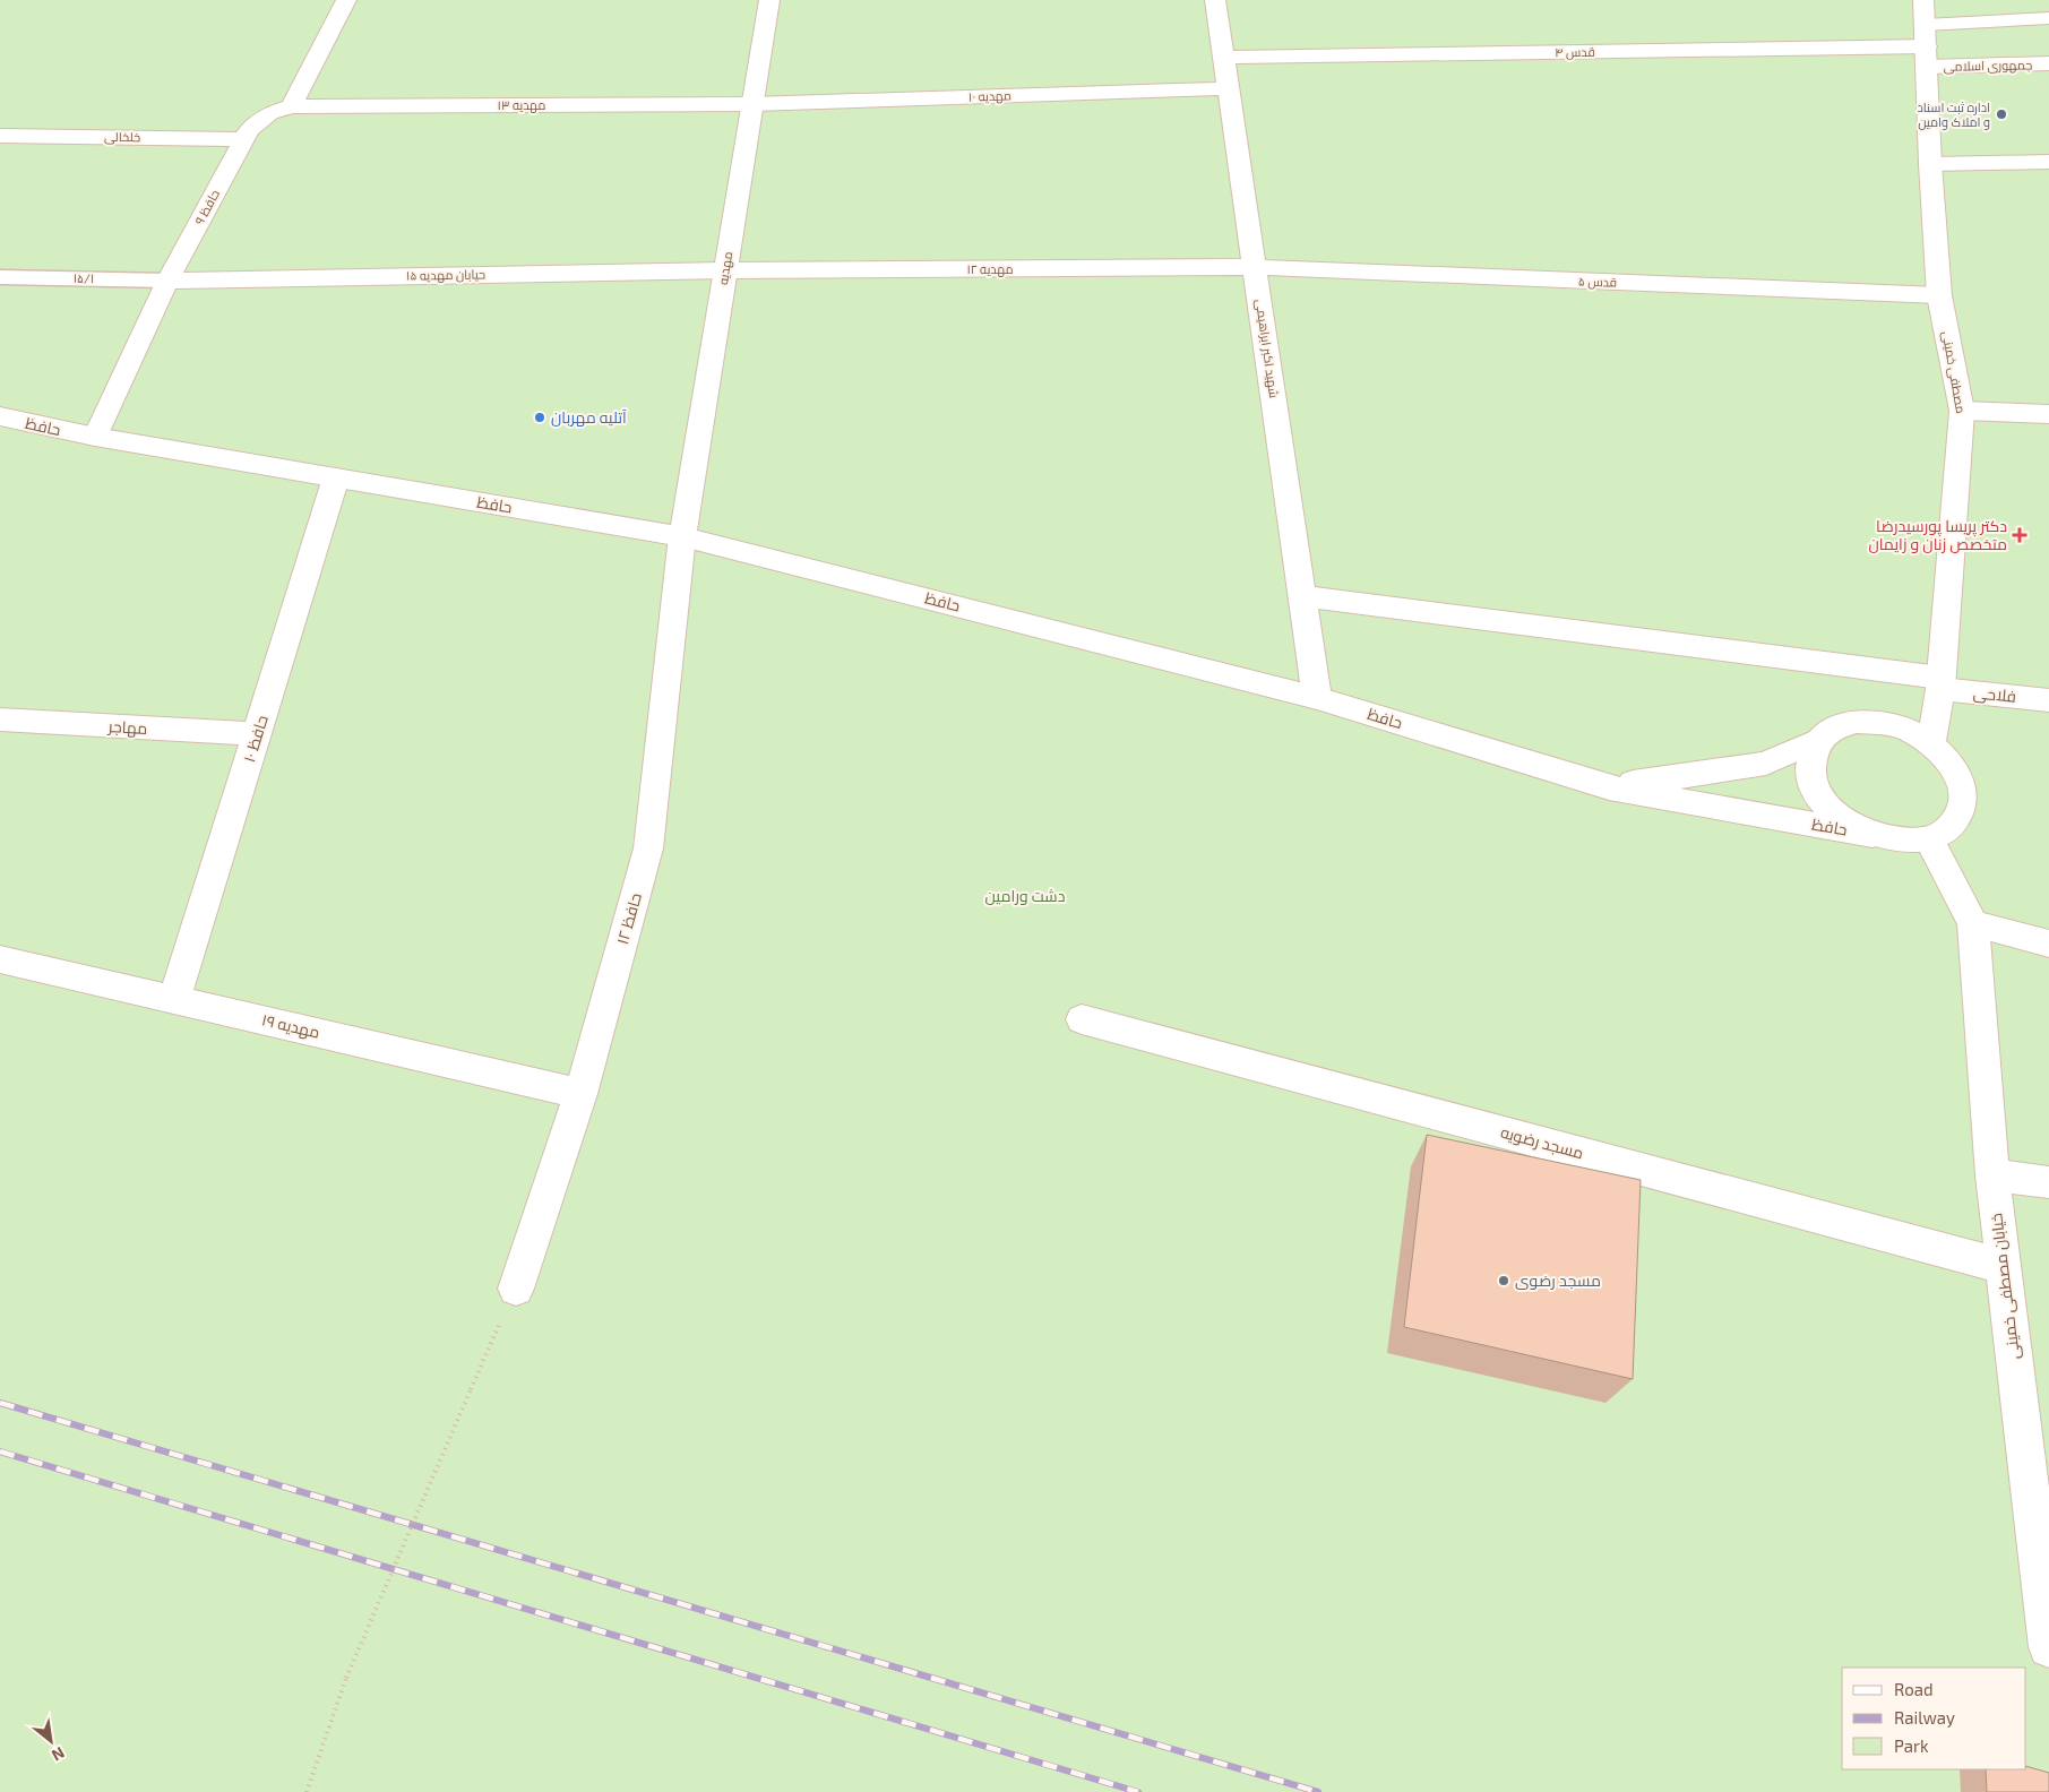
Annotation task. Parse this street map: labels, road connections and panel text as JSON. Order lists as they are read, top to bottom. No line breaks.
{"streets":{"street":["قدس ۴","جمهوری اسلامی","مهدیه ۱۰","مهدیه ۱۳","خلخالی","حافظ ۹","مهدیه","مهدیه ۱۲","حیابان مهدیه ۱۵","قدس ۵","شهید اکبر ابراهیمی","مصطفی خمینی","حافظ","فلاحی","مهاجر","حافظ ۱۰","حافظ ۱۲","مهدیه ۱۹","مسجد رضویه","خیابان مصطفی خمینی"],"lane":["۱۵/۱"]},"crossings":[["قدس ۴","جمهوری اسلامی"],["قدس ۴","شهید اکبر ابراهیمی"],["قدس ۴","مصطفی خمینی"],["جمهوری اسلامی","مصطفی خمینی"],["مهدیه ۱۰","مهدیه ۱۳"],["مهدیه ۱۰","مهدیه"],["مهدیه ۱۰","شهید اکبر ابراهیمی"],["مهدیه ۱۳","حافظ ۹"],["مهدیه ۱۳","مهدیه"],["خلخالی","حافظ ۹"],["حافظ ۹","حیابان مهدیه ۱۵"],["حافظ ۹","۱۵/۱"],["حافظ ۹","حافظ"],["مهدیه","مهدیه ۱۲"],["مهدیه","حیابان مهدیه ۱۵"],["مهدیه","حافظ"],["مهدیه","حافظ ۱۲"],["مهدیه ۱۲","حیابان مهدیه ۱۵"],["مهدیه ۱۲","قدس ۵"],["مهدیه ۱۲","شهید اکبر ابراهیمی"],["حیابان مهدیه ۱۵","۱۵/۱"],["قدس ۵","شهید اکبر ابراهیمی"],["قدس ۵","مصطفی خمینی"],["شهید اکبر ابراهیمی","حافظ"],["شهید اکبر ابراهیمی","فلاحی"],["مصطفی خمینی","حافظ"],["مصطفی خمینی","فلاحی"],["حافظ","حافظ ۱۰"],["حافظ","حافظ ۱۲"],["مهاجر","حافظ ۱۰"],["حافظ ۱۰","مهدیه ۱۹"],["حافظ ۱۲","مهدیه ۱۹"],["مسجد رضویه","خیابان مصطفی خمینی"]],"parks":["دشت ورامین"],"places":{"other":["اداره ثبت اسناد و املاک وامین","آتلیه مهربان","مسجد رضوی"],"health":["دکتر پریسا پورسیدرضا متخصص زنان و زایمان"]},"legend":["Road","Railway","Park"],"north":"bottom right"}
